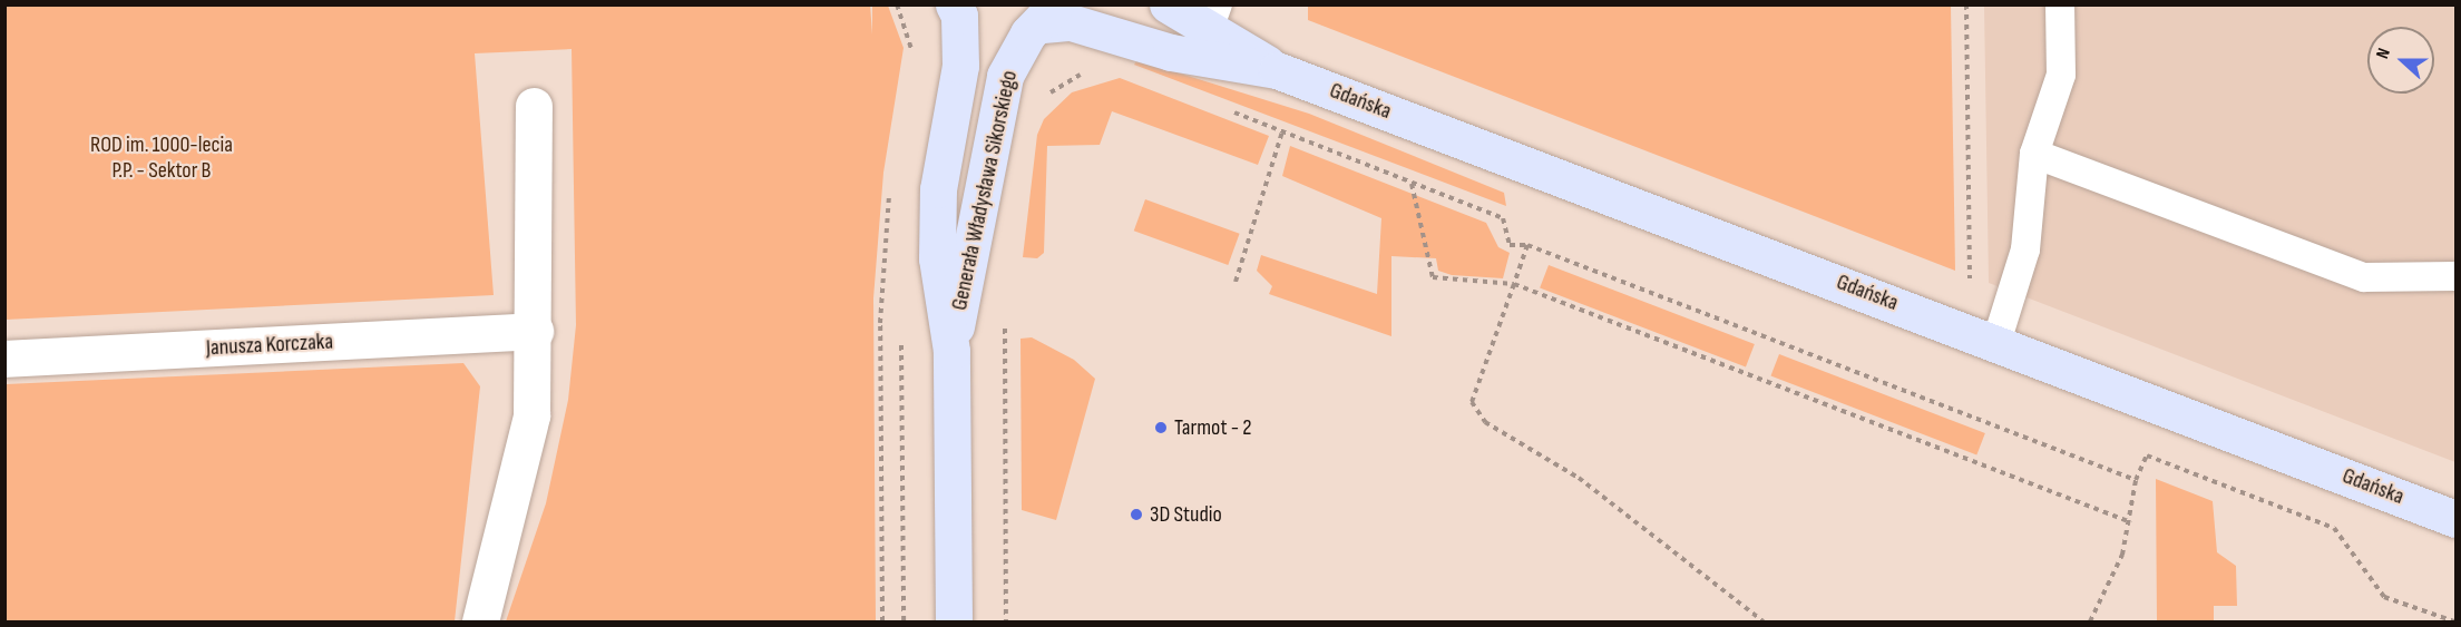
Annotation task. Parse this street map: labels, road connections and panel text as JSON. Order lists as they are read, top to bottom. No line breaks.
{"streets":{"street":["Gdańska","Generała Władysława Sikorskiego","Janusza Korczaka"]},"crossings":[["Gdańska","Generała Władysława Sikorskiego"]],"parks":["ROD im. 1000-lecia P.P. - Sektor B"],"places":["Tarmot - 2","3D Studio"],"north":"left"}
